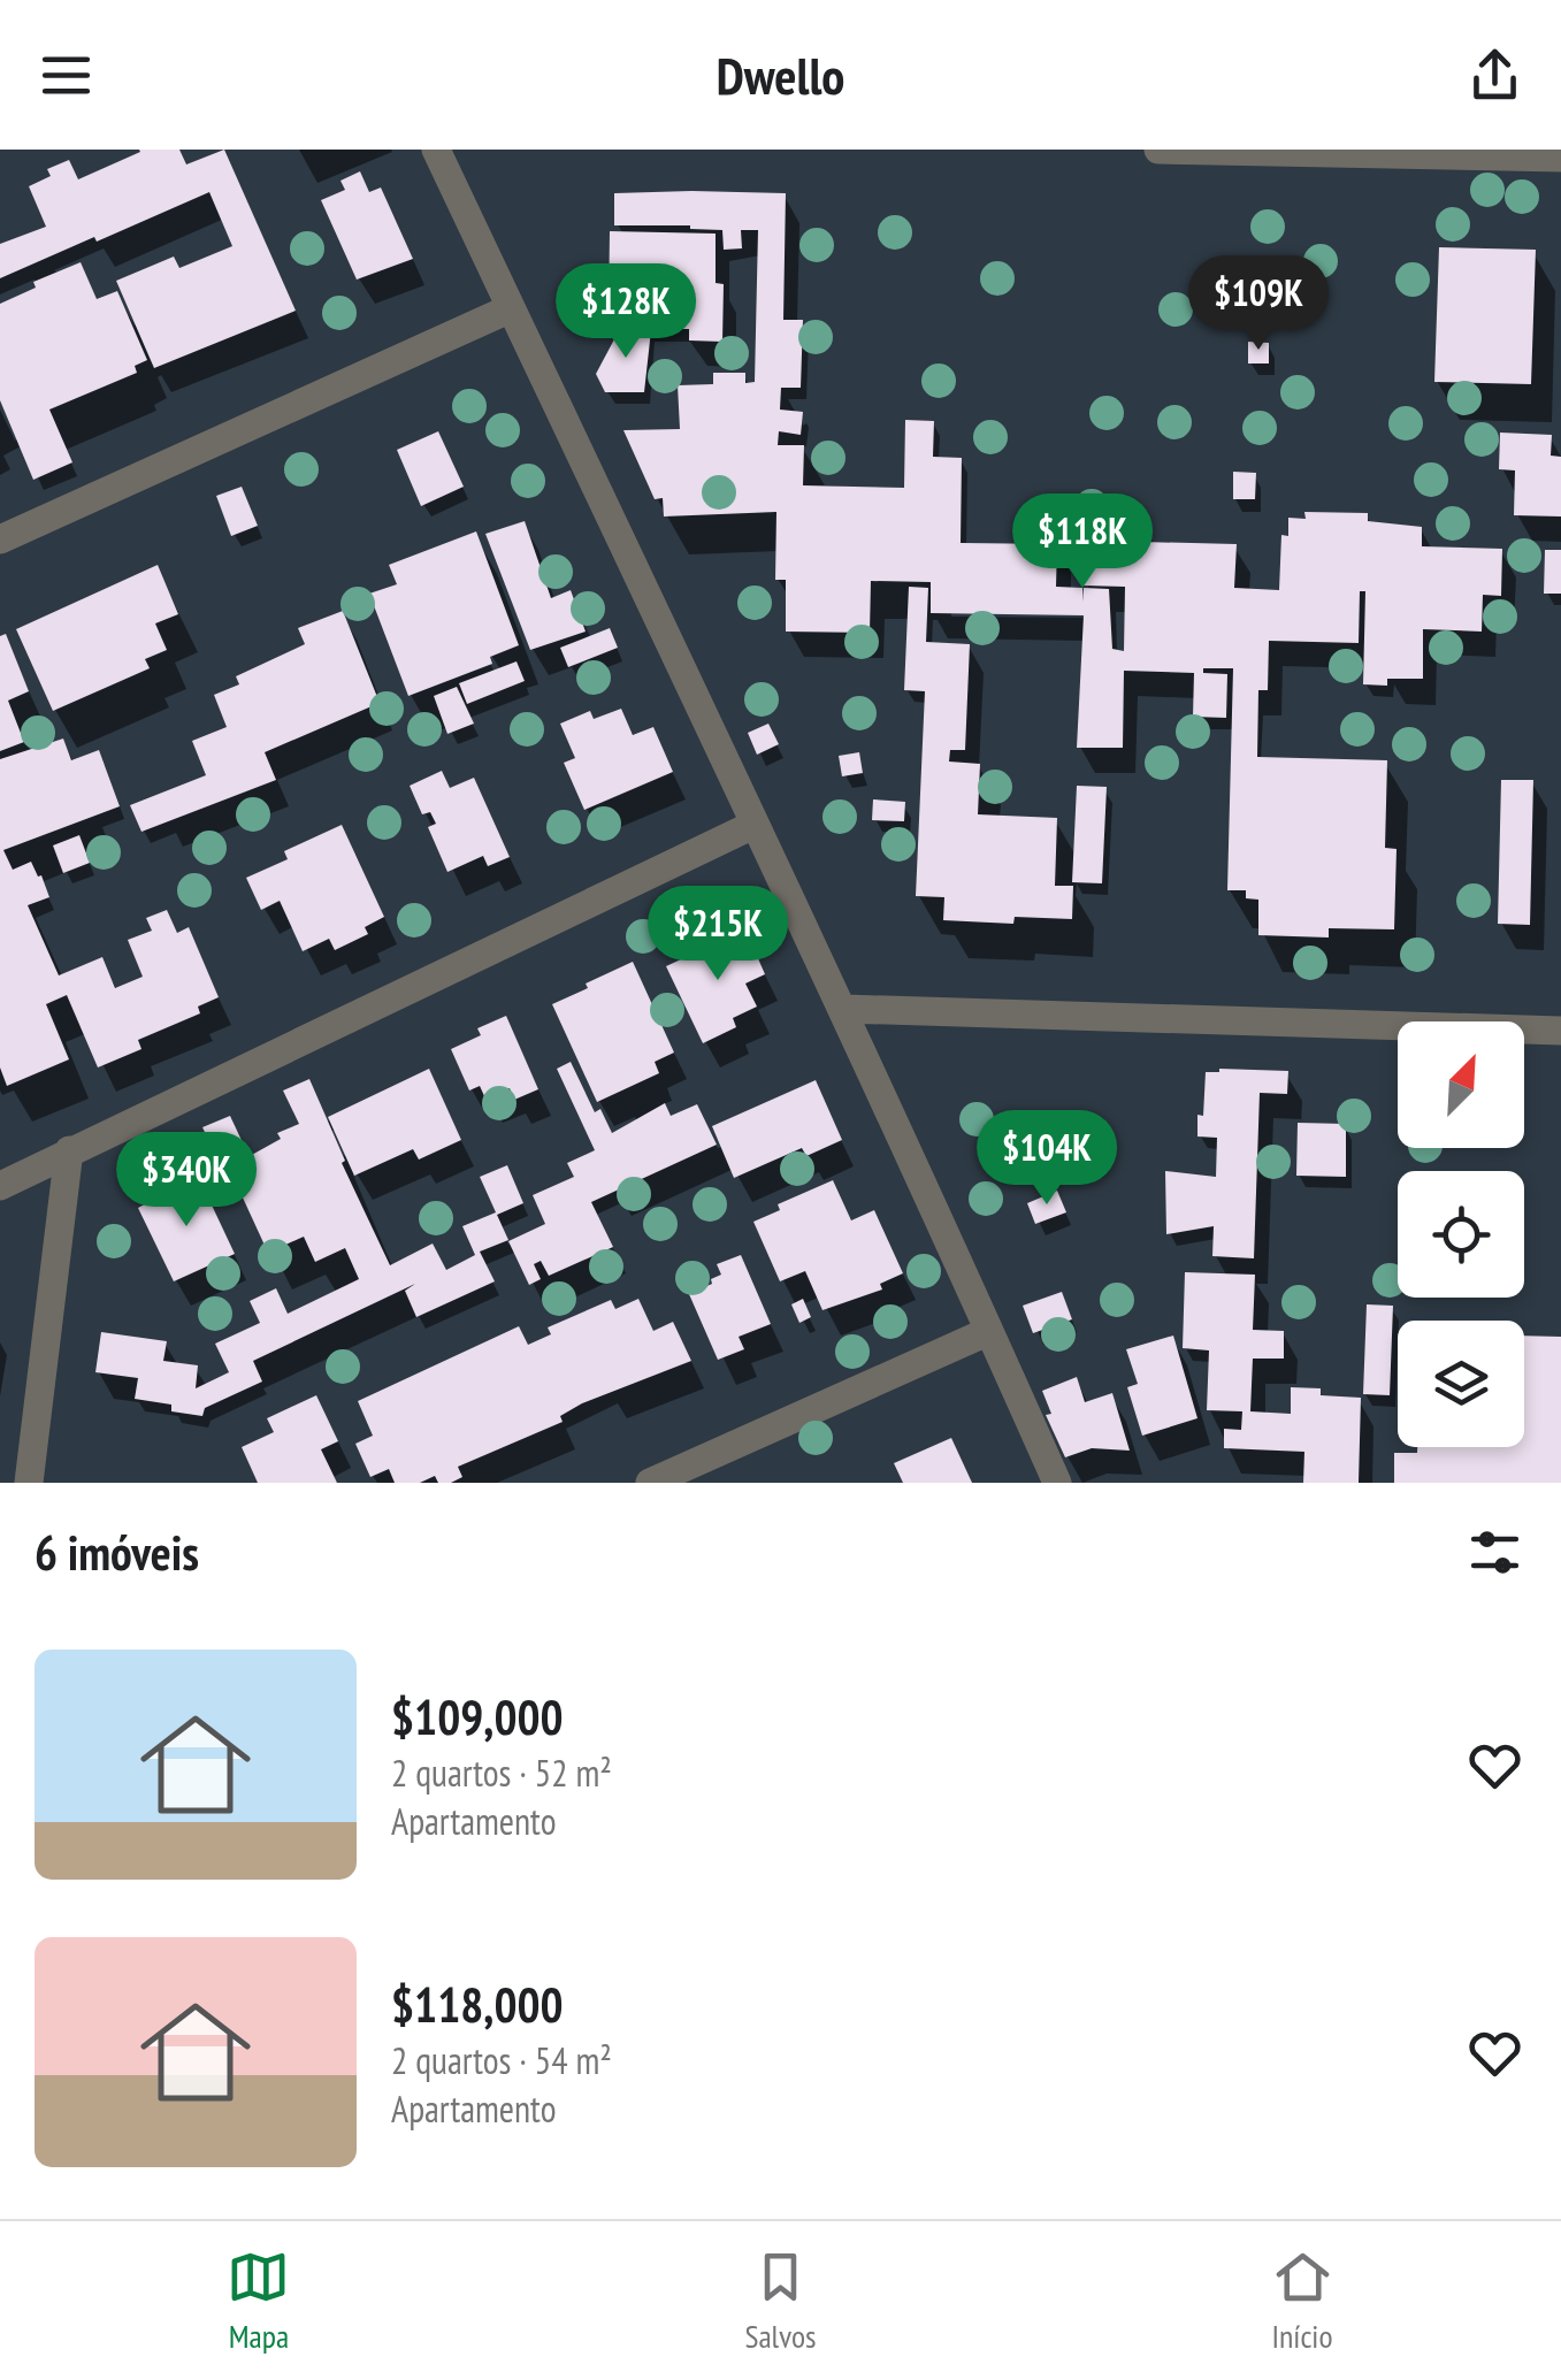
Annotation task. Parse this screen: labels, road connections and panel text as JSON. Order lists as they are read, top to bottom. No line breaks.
{"north":"top right","page":{"header":"Dwello","price":["$109K","$128K","$118K","$215K","$104K","$340K"],"heading":"6 imóveis","list":[{"name":"$109,000","note":"2 quartos · 52 m² · Apartamento"},{"name":"$118,000","note":"2 quartos · 54 m² · Apartamento"}],"tabs":["Mapa","Salvos","Início"]}}
